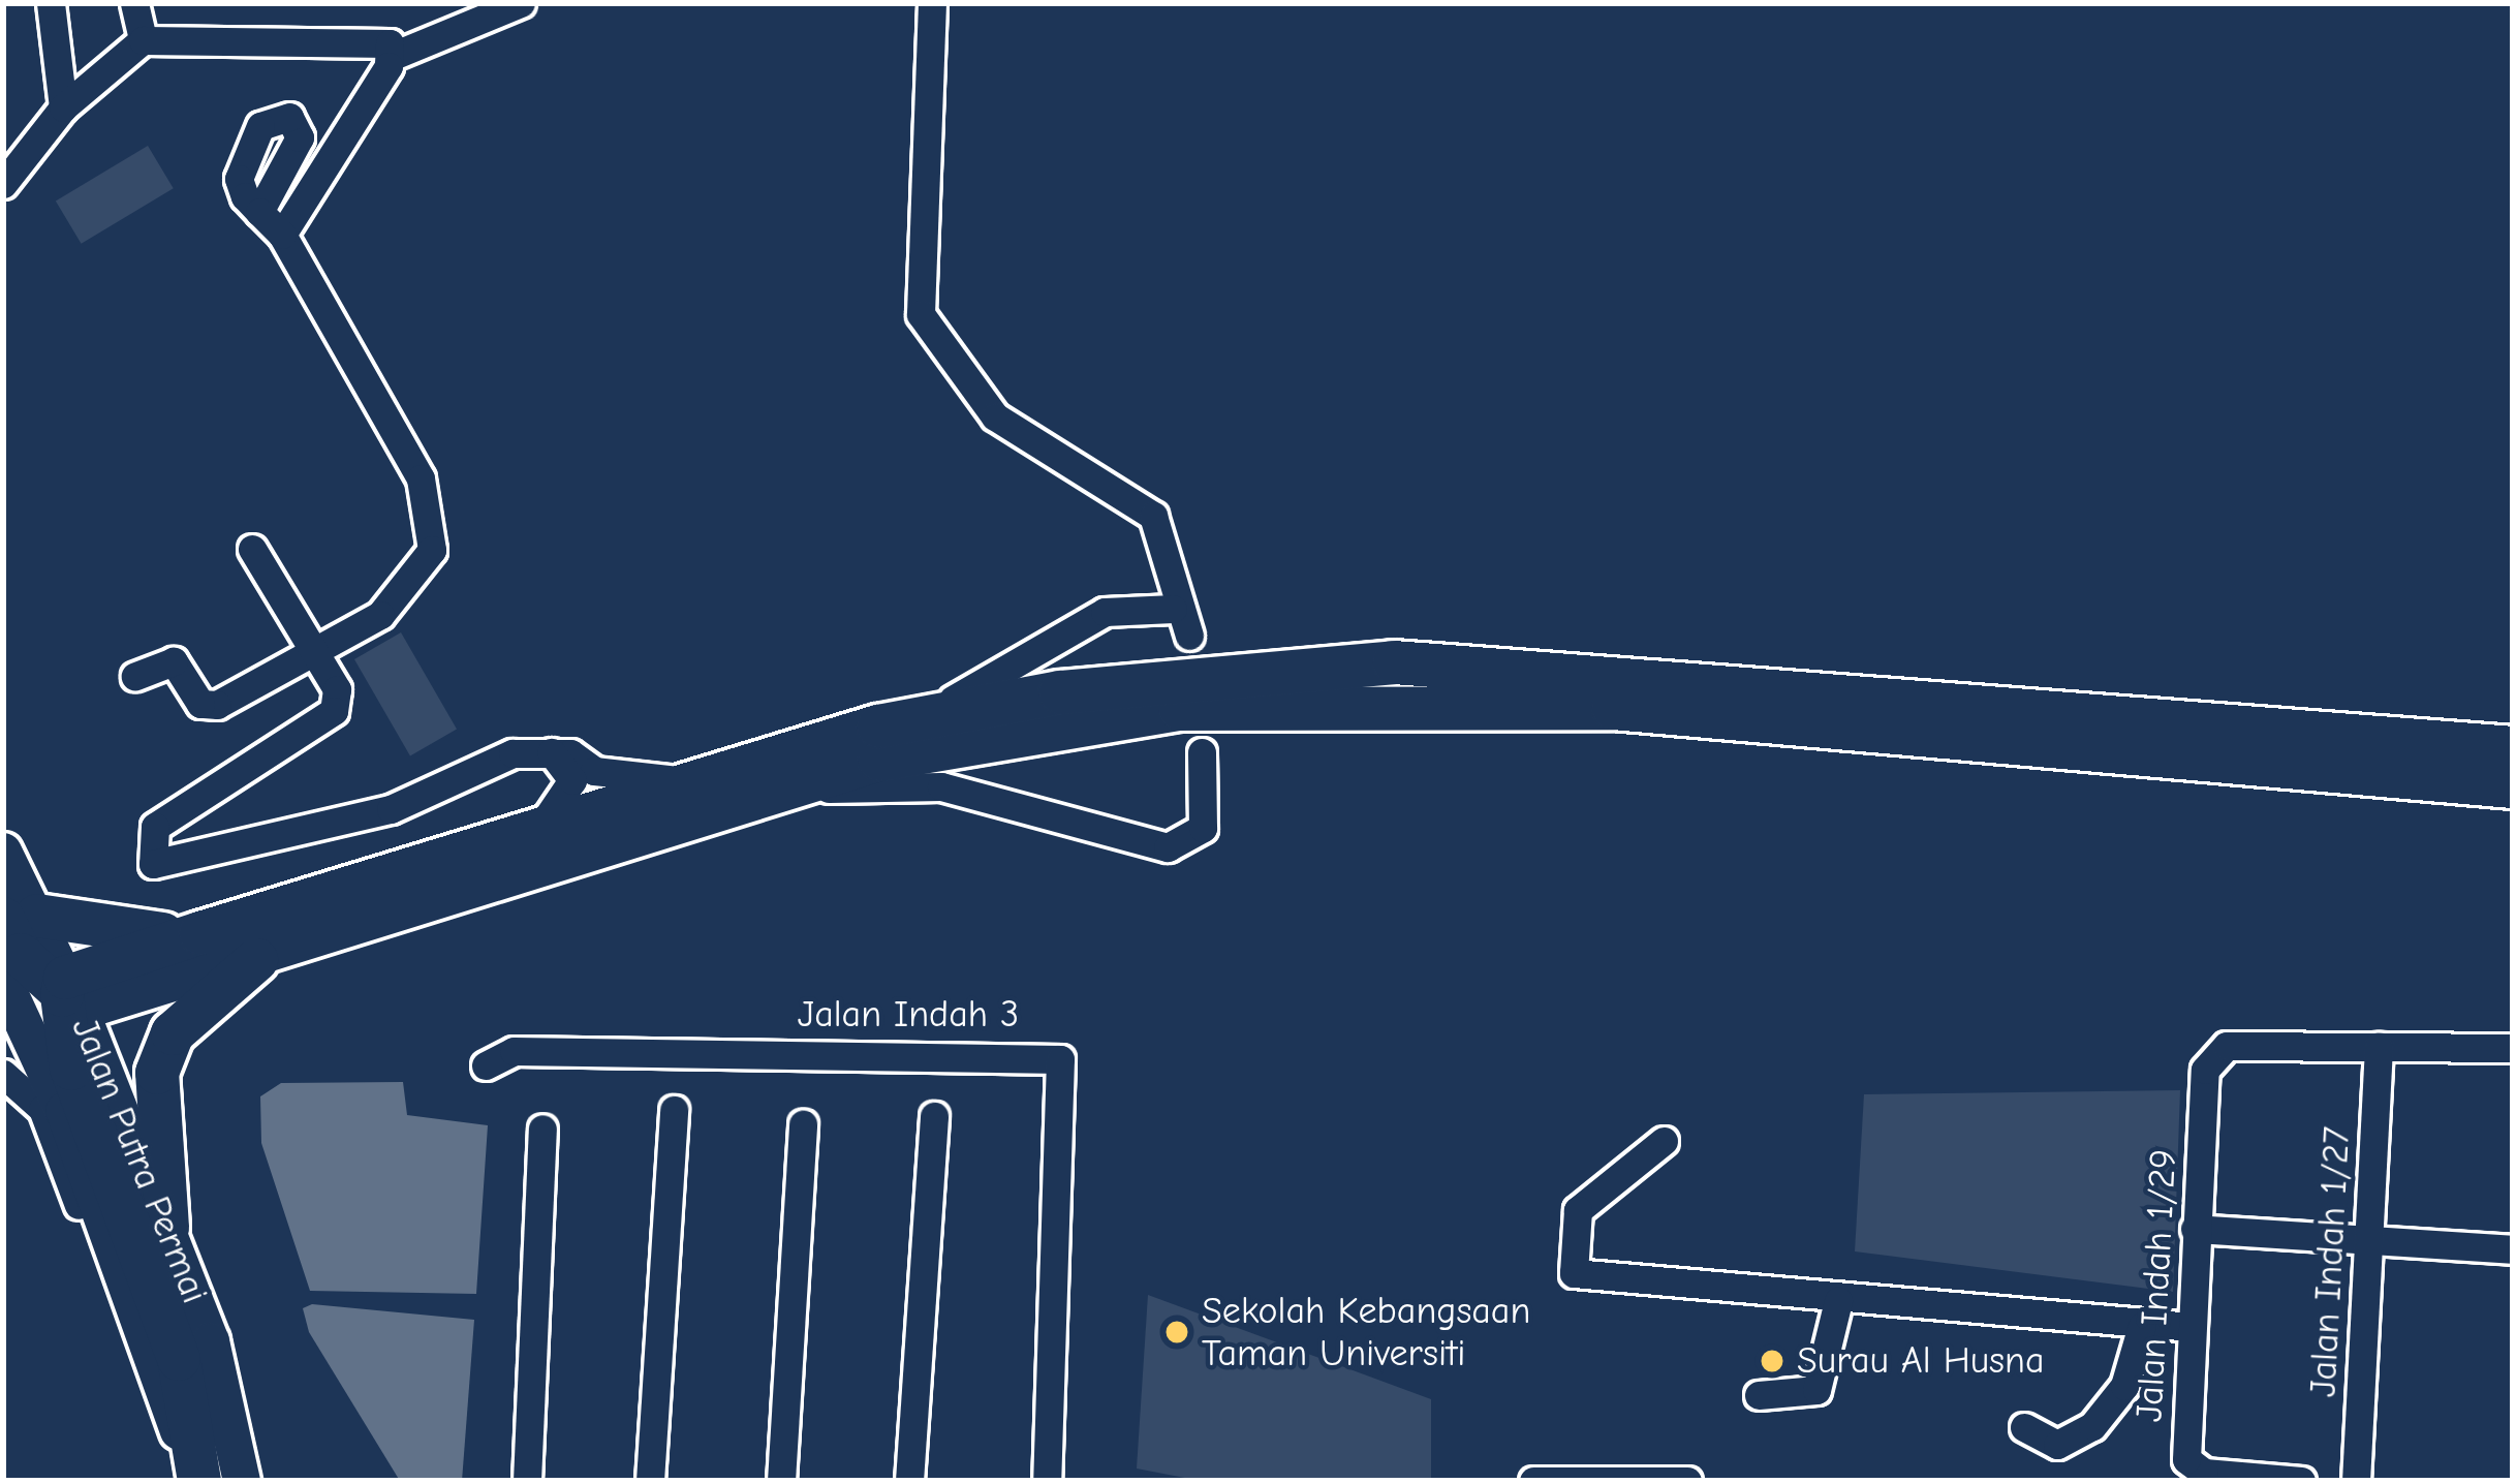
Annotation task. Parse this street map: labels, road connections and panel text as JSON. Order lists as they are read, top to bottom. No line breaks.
{"streets":{"main road":["Jalan Putra Permai"],"street":["Jalan Indah 3","Jalan Indah 1/27","Jalan Indah 1/29"]},"crossings":[["Jalan Indah 1/27","Jalan Indah 1/29"]],"places":["Sekolah Kebangsaan Taman Universiti","Surau Al Husna"]}
